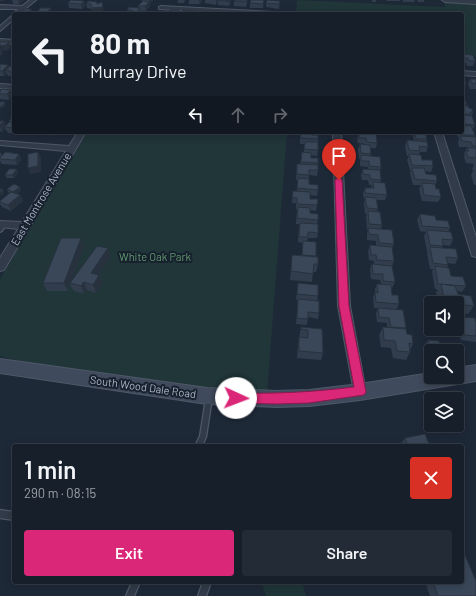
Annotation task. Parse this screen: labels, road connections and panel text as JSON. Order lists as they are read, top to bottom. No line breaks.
{"streets":{"main road":["South Wood Dale Road"],"street":["East Montrose Avenue"]},"parks":["White Oak Park"],"page":{"turn":["80 m","Murray Drive"],"heading":["1 min","290 m · 08:15"],"buttons":["Exit","Share"]}}
